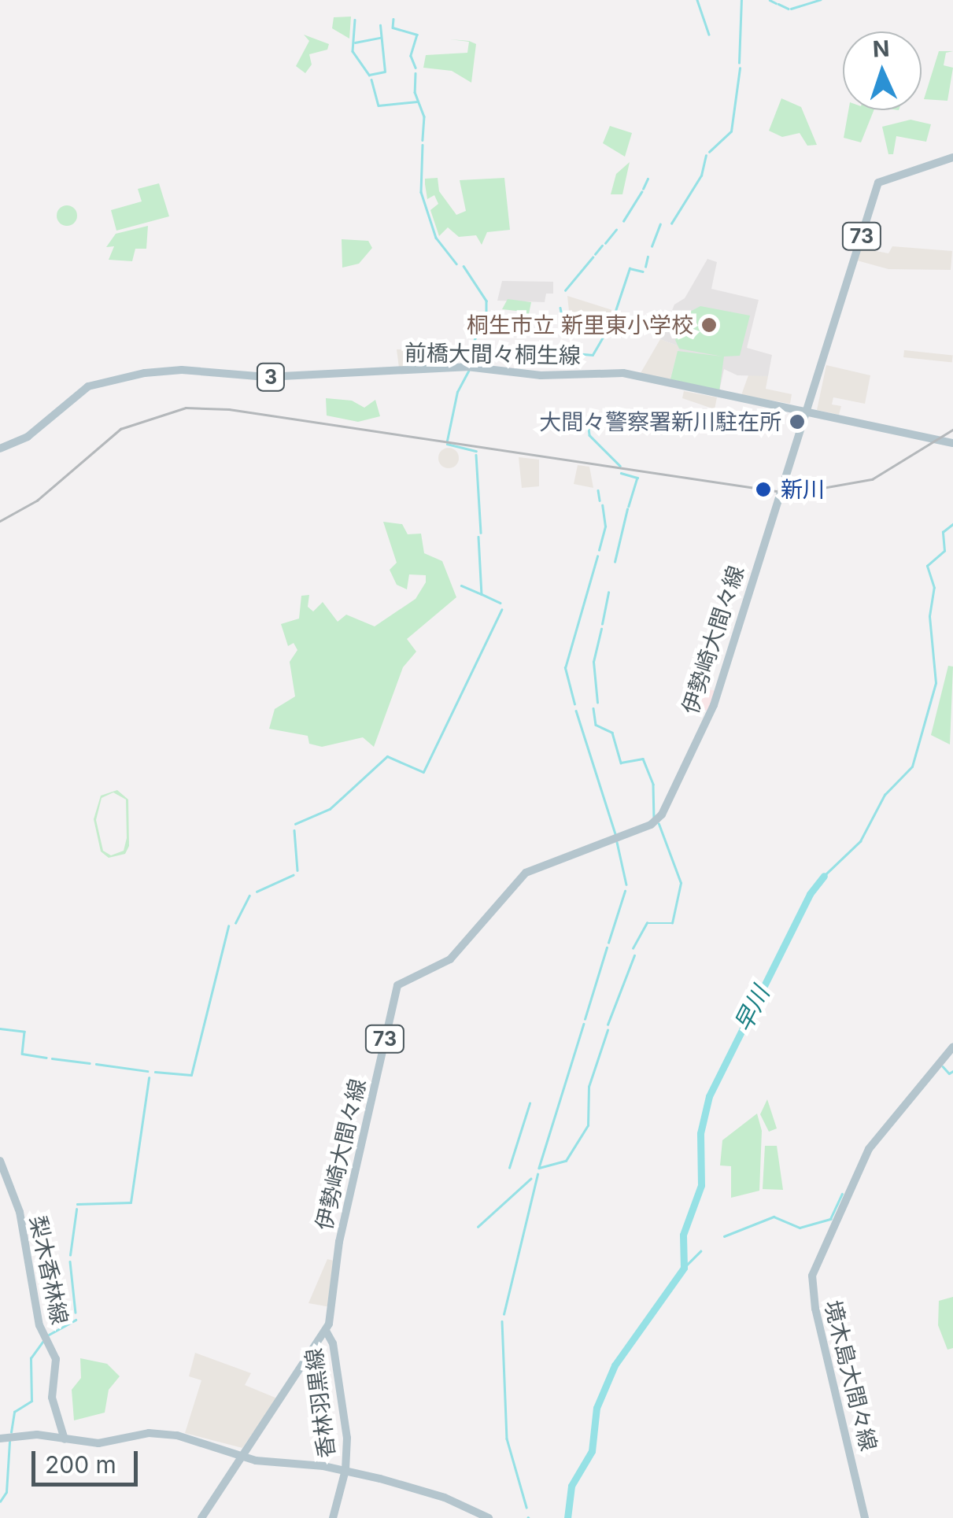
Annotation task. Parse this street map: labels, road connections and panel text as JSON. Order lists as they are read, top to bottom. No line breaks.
{"streets":{"main road":["73","前橋大間々桐生線","3","伊勢崎大間々線","梨木香林線","境木島大間々線","香林羽黒線"]},"crossings":[["前橋大間々桐生線","伊勢崎大間々線"],["伊勢崎大間々線","香林羽黒線"]],"water":["早川"],"places":["桐生市立 新里東小学校","大間々警察署新川駐在所","新川"],"scale_bar":"200 m","north":"top"}
